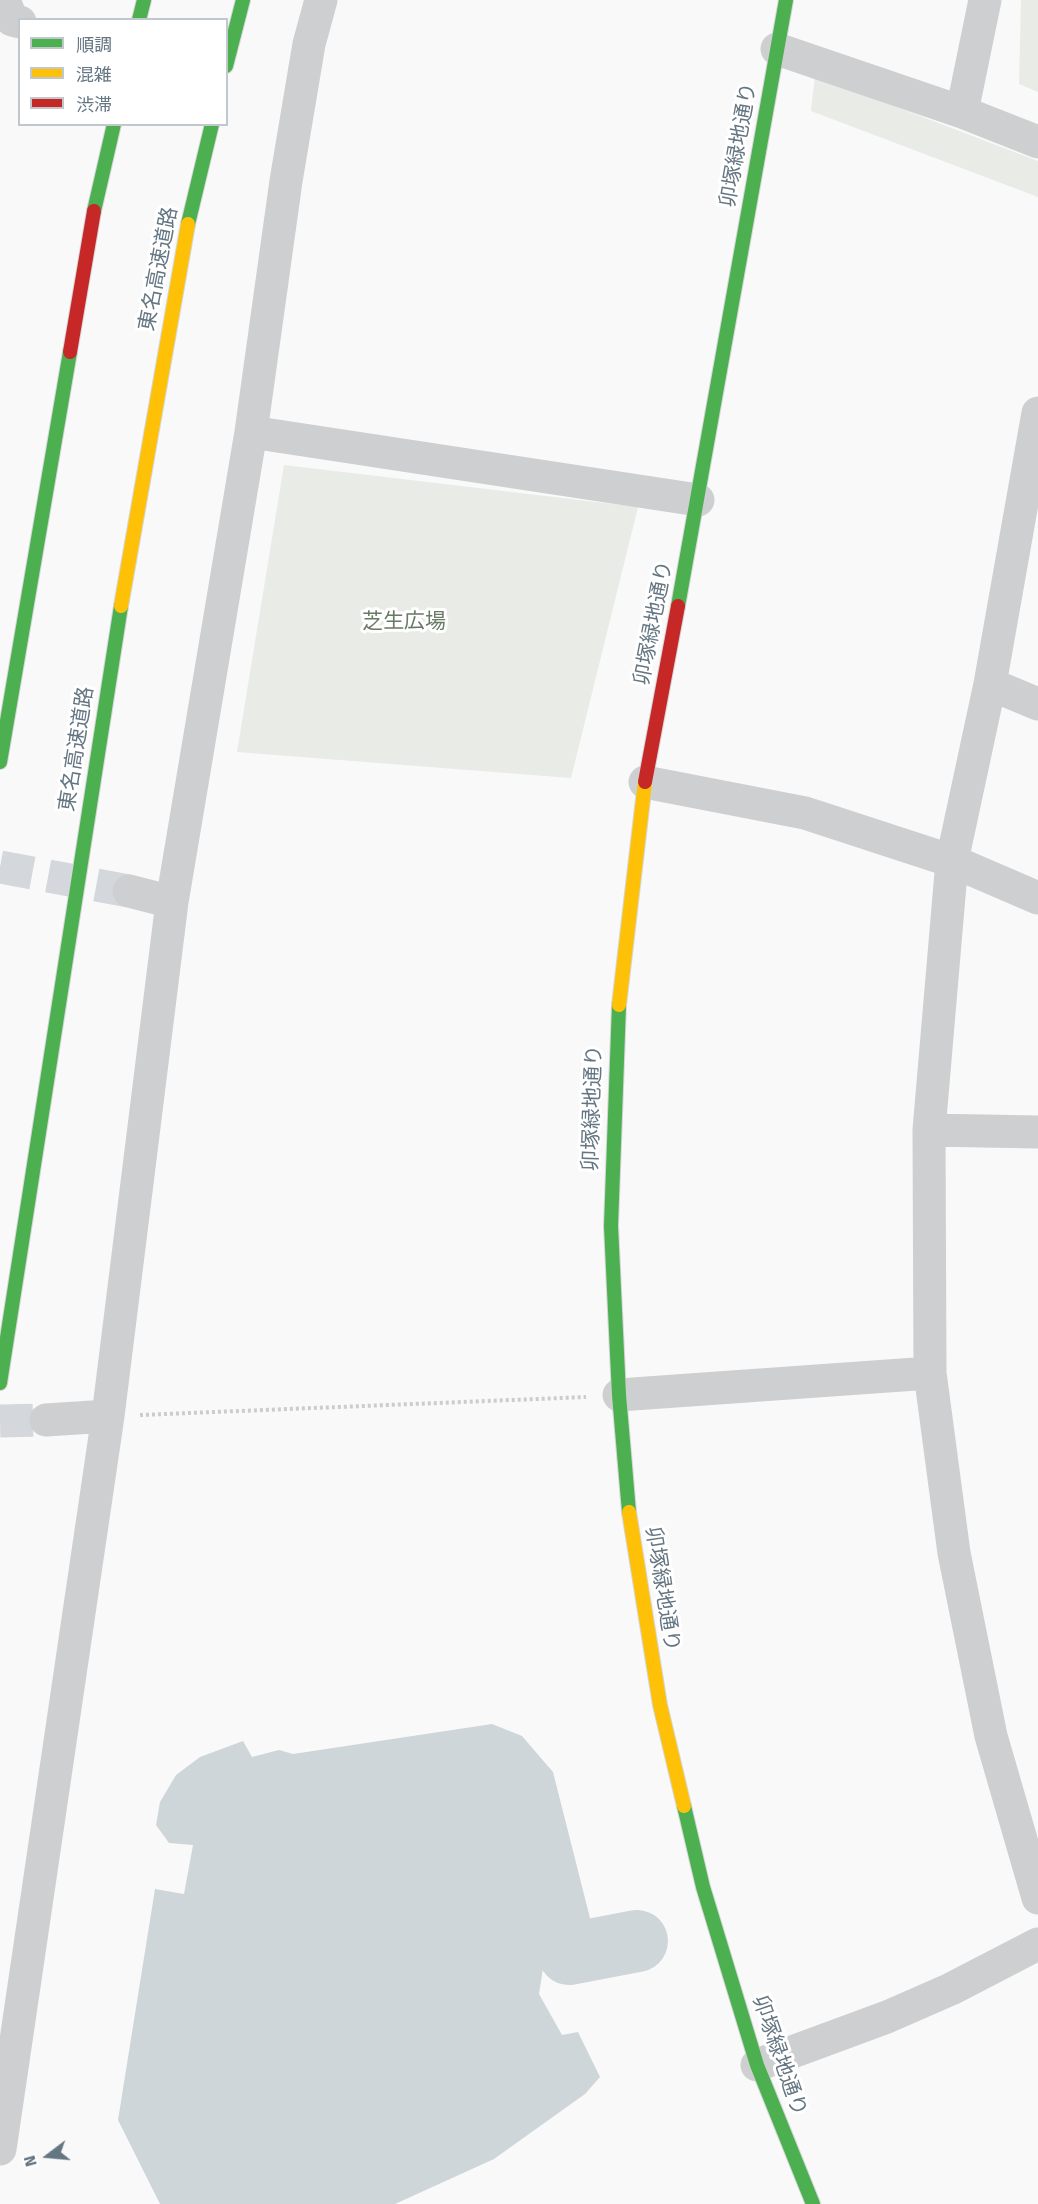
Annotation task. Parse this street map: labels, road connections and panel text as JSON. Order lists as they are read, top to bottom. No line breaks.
{"streets":{"main road":["卯塚緑地通り","東名高速道路"]},"parks":["芝生広場"],"legend":["順調","混雑","渋滞"],"north":"left"}
